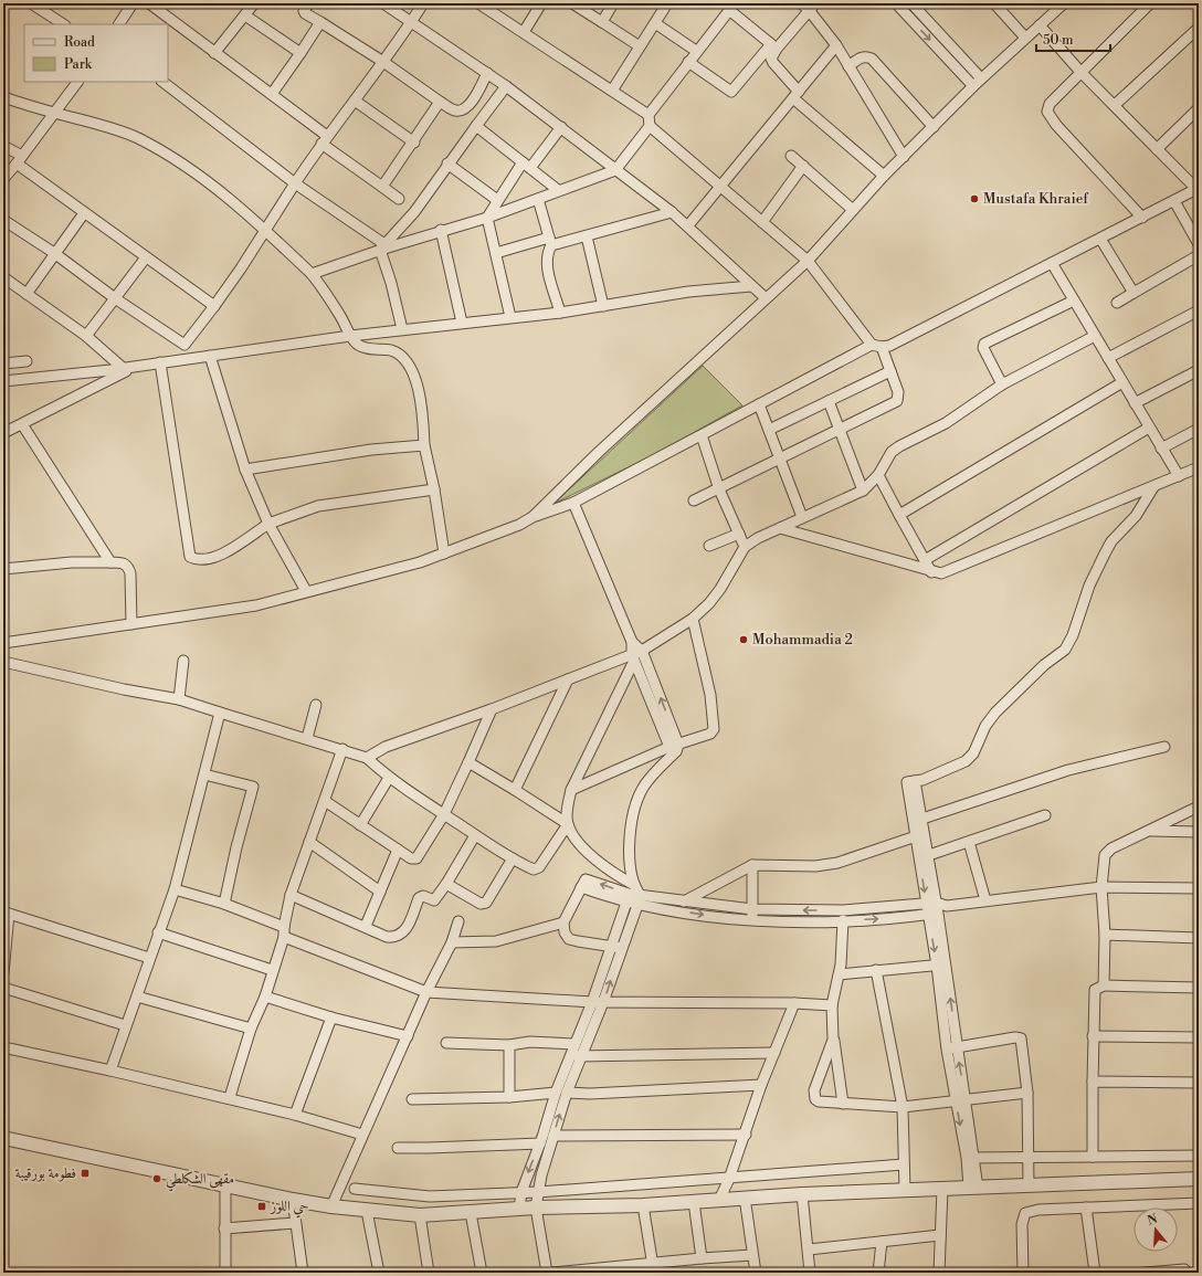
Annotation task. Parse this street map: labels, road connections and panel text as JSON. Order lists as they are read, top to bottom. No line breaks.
{"places":{"other":["Mustafa Khraief","Mohammadia 2","مقهى الشكلطي"],"transit":["فطومة بورقيبة","حي اللوز"]},"legend":["Road","Park"],"scale_bar":"50 m","north":"top"}
